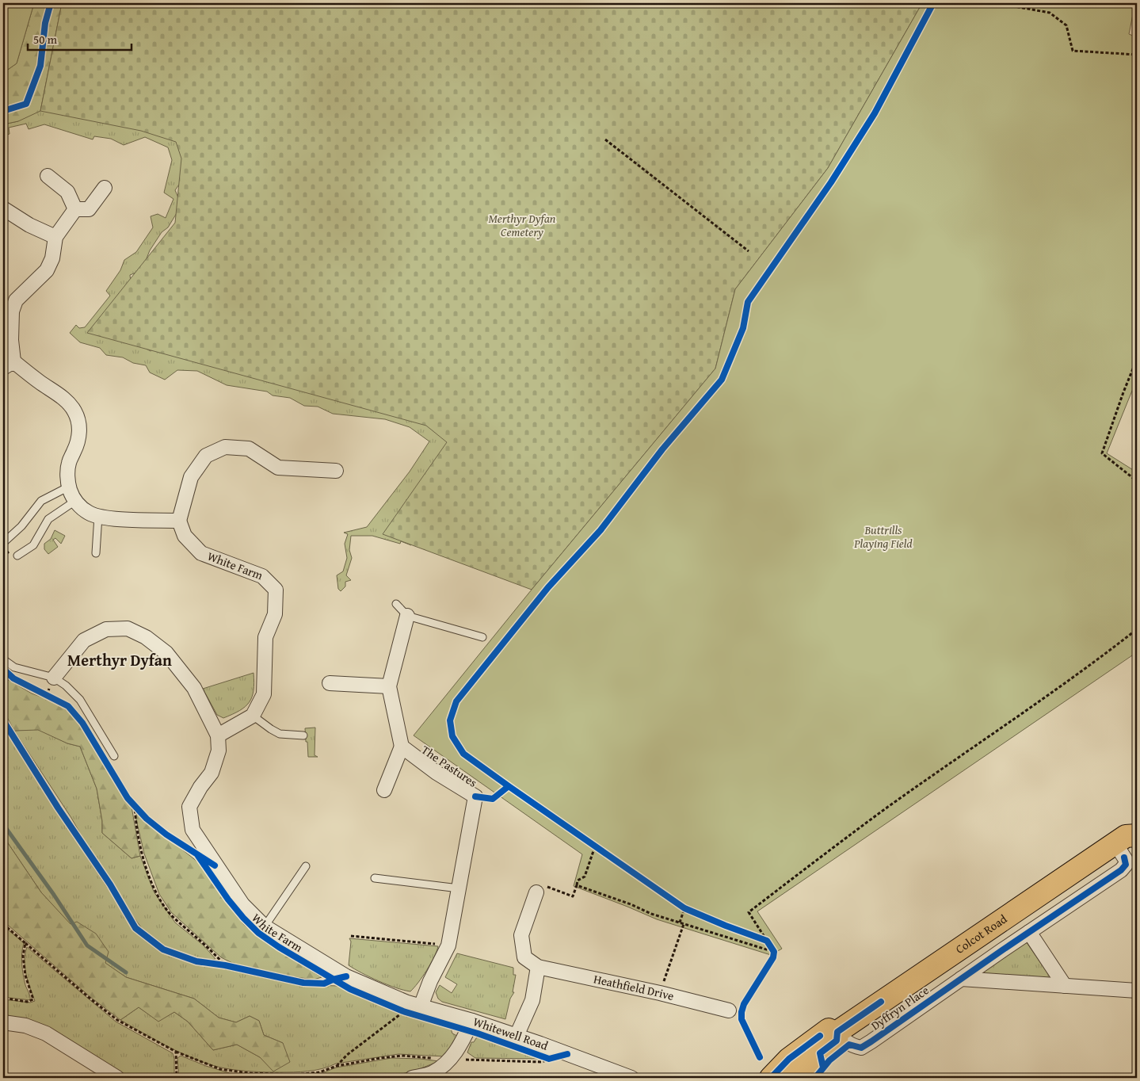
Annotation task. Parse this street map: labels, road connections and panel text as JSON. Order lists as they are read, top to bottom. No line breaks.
{"streets":{"main road":["Colcot Road"],"street":["White Farm","The Pastures","Heathfield Drive","Dyffryn Place","Whitewell Road"]},"crossings":[["White Farm","The Pastures"],["White Farm","Whitewell Road"],["Colcot Road","Dyffryn Place"]],"districts":["Merthyr Dyfan"],"parks":["Merthyr Dyfan Cemetery","Buttrills Playing Field"],"scale_bar":"50 m"}
